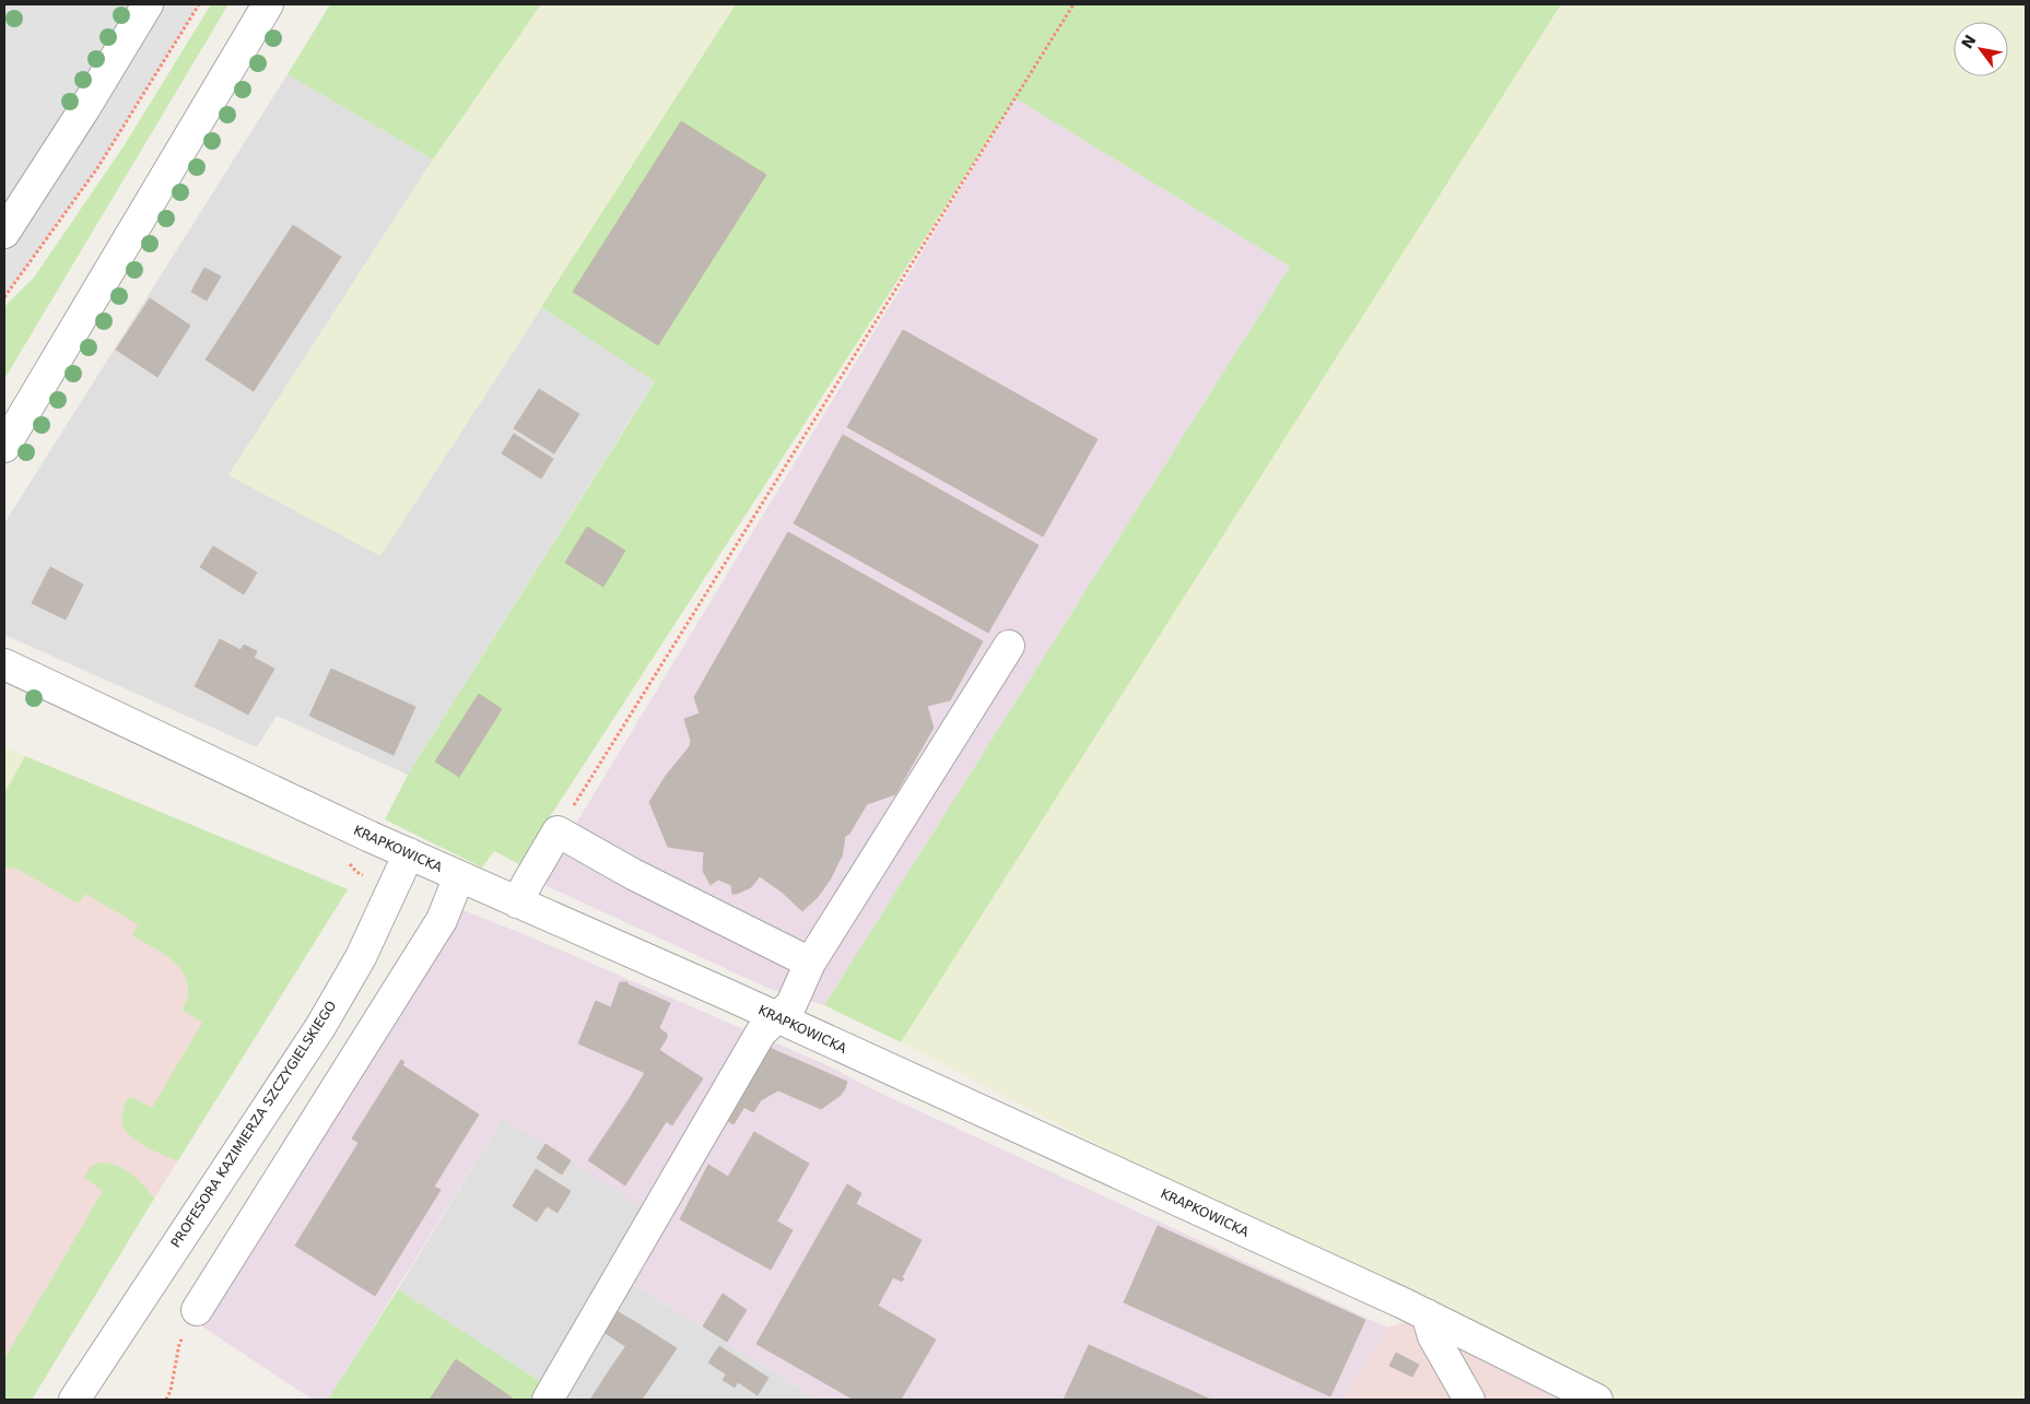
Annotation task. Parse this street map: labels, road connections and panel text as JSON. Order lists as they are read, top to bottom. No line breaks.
{"streets":{"street":["KRAPKOWICKA","PROFESORA KAZIMIERZA SZCZYGIELSKIEGO"]},"crossings":[["KRAPKOWICKA","PROFESORA KAZIMIERZA SZCZYGIELSKIEGO"]],"north":"top left"}
